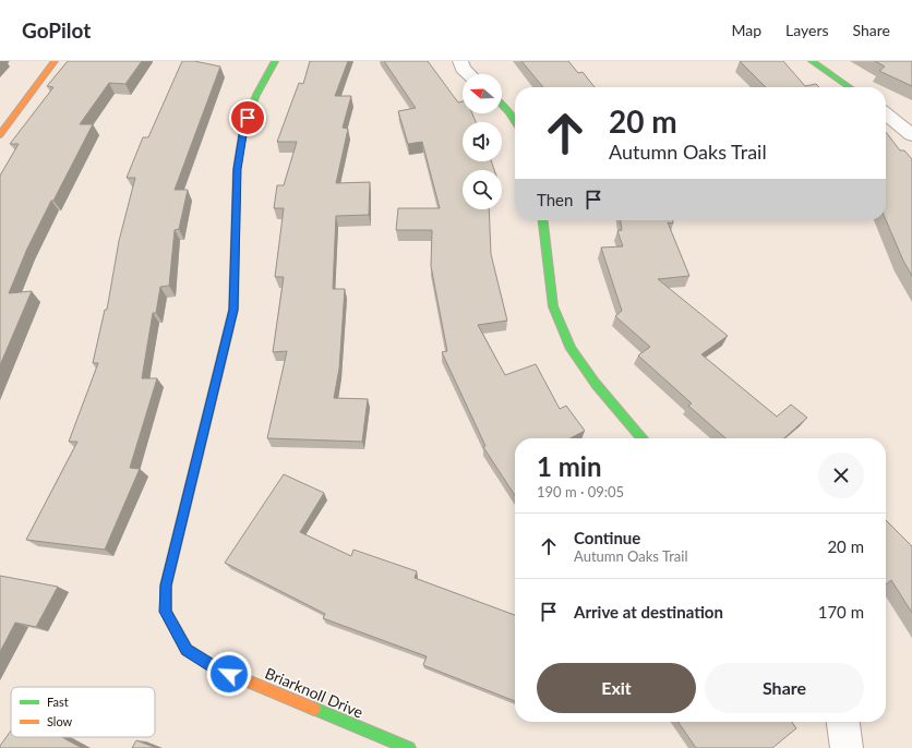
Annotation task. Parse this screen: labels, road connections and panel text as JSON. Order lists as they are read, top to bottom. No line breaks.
{"streets":{"street":["Briarknoll Drive"]},"legend":["Fast","Slow"],"north":"left","page":{"header":"GoPilot","nav":["Map","Layers","Share"],"turn":["20 m","Autumn Oaks Trail"],"then":"Then","heading":["1 min","190 m · 09:05"],"list":[{"name":"Continue","note":"Autumn Oaks Trail","value":"20 m"},{"name":"Arrive at destination","value":"170 m"}],"buttons":["Exit","Share"]}}
